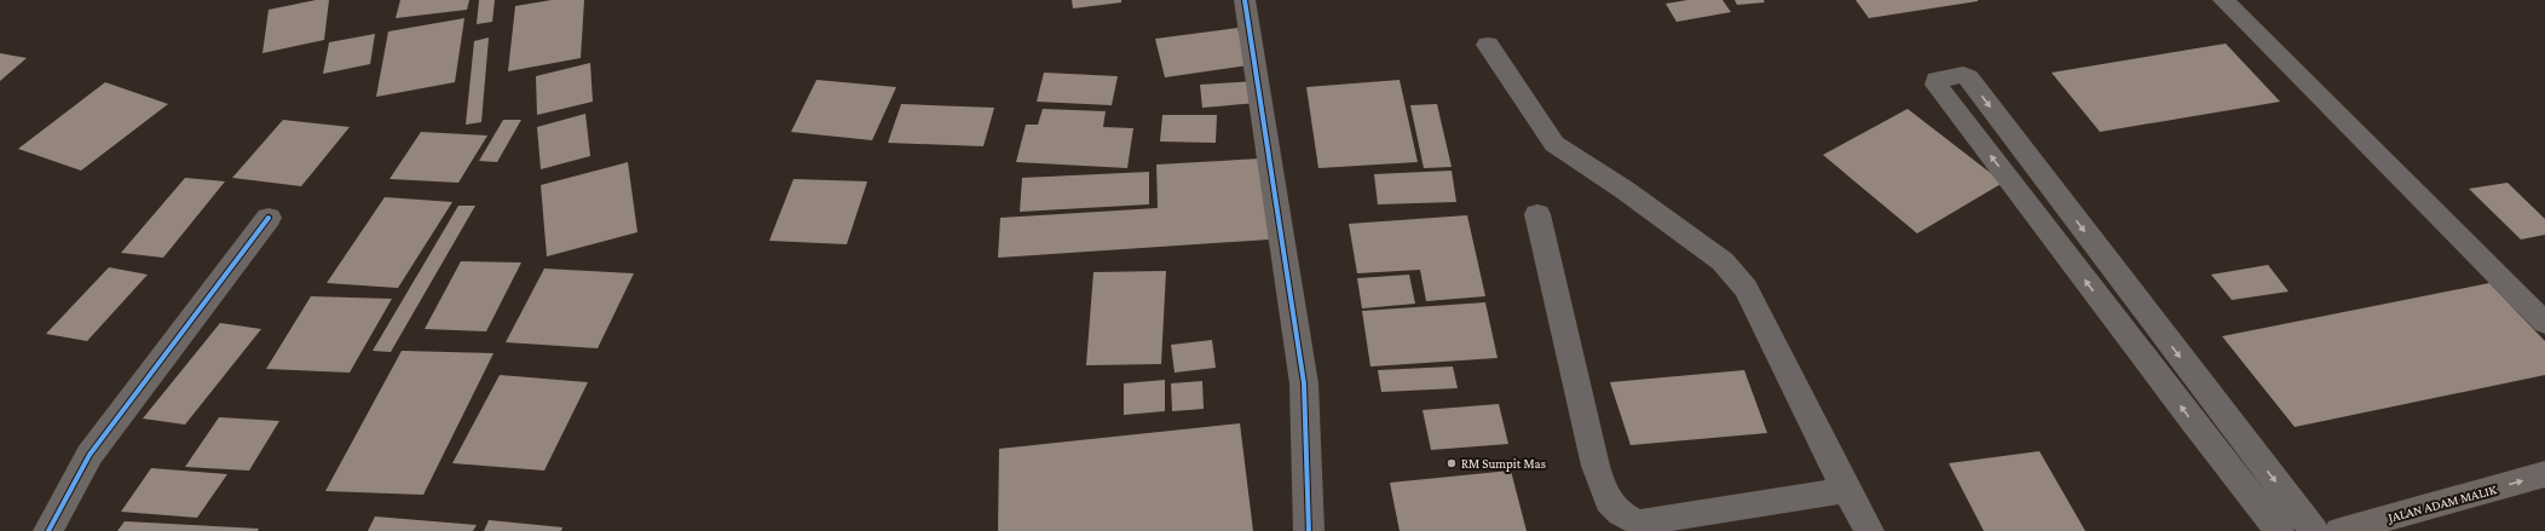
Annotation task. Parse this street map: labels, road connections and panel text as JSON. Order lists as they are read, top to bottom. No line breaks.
{"streets":{"main road":["JALAN ADAM MALIK"]},"one_way":["JALAN ADAM MALIK"],"places":["RM Sumpit Mas"]}
